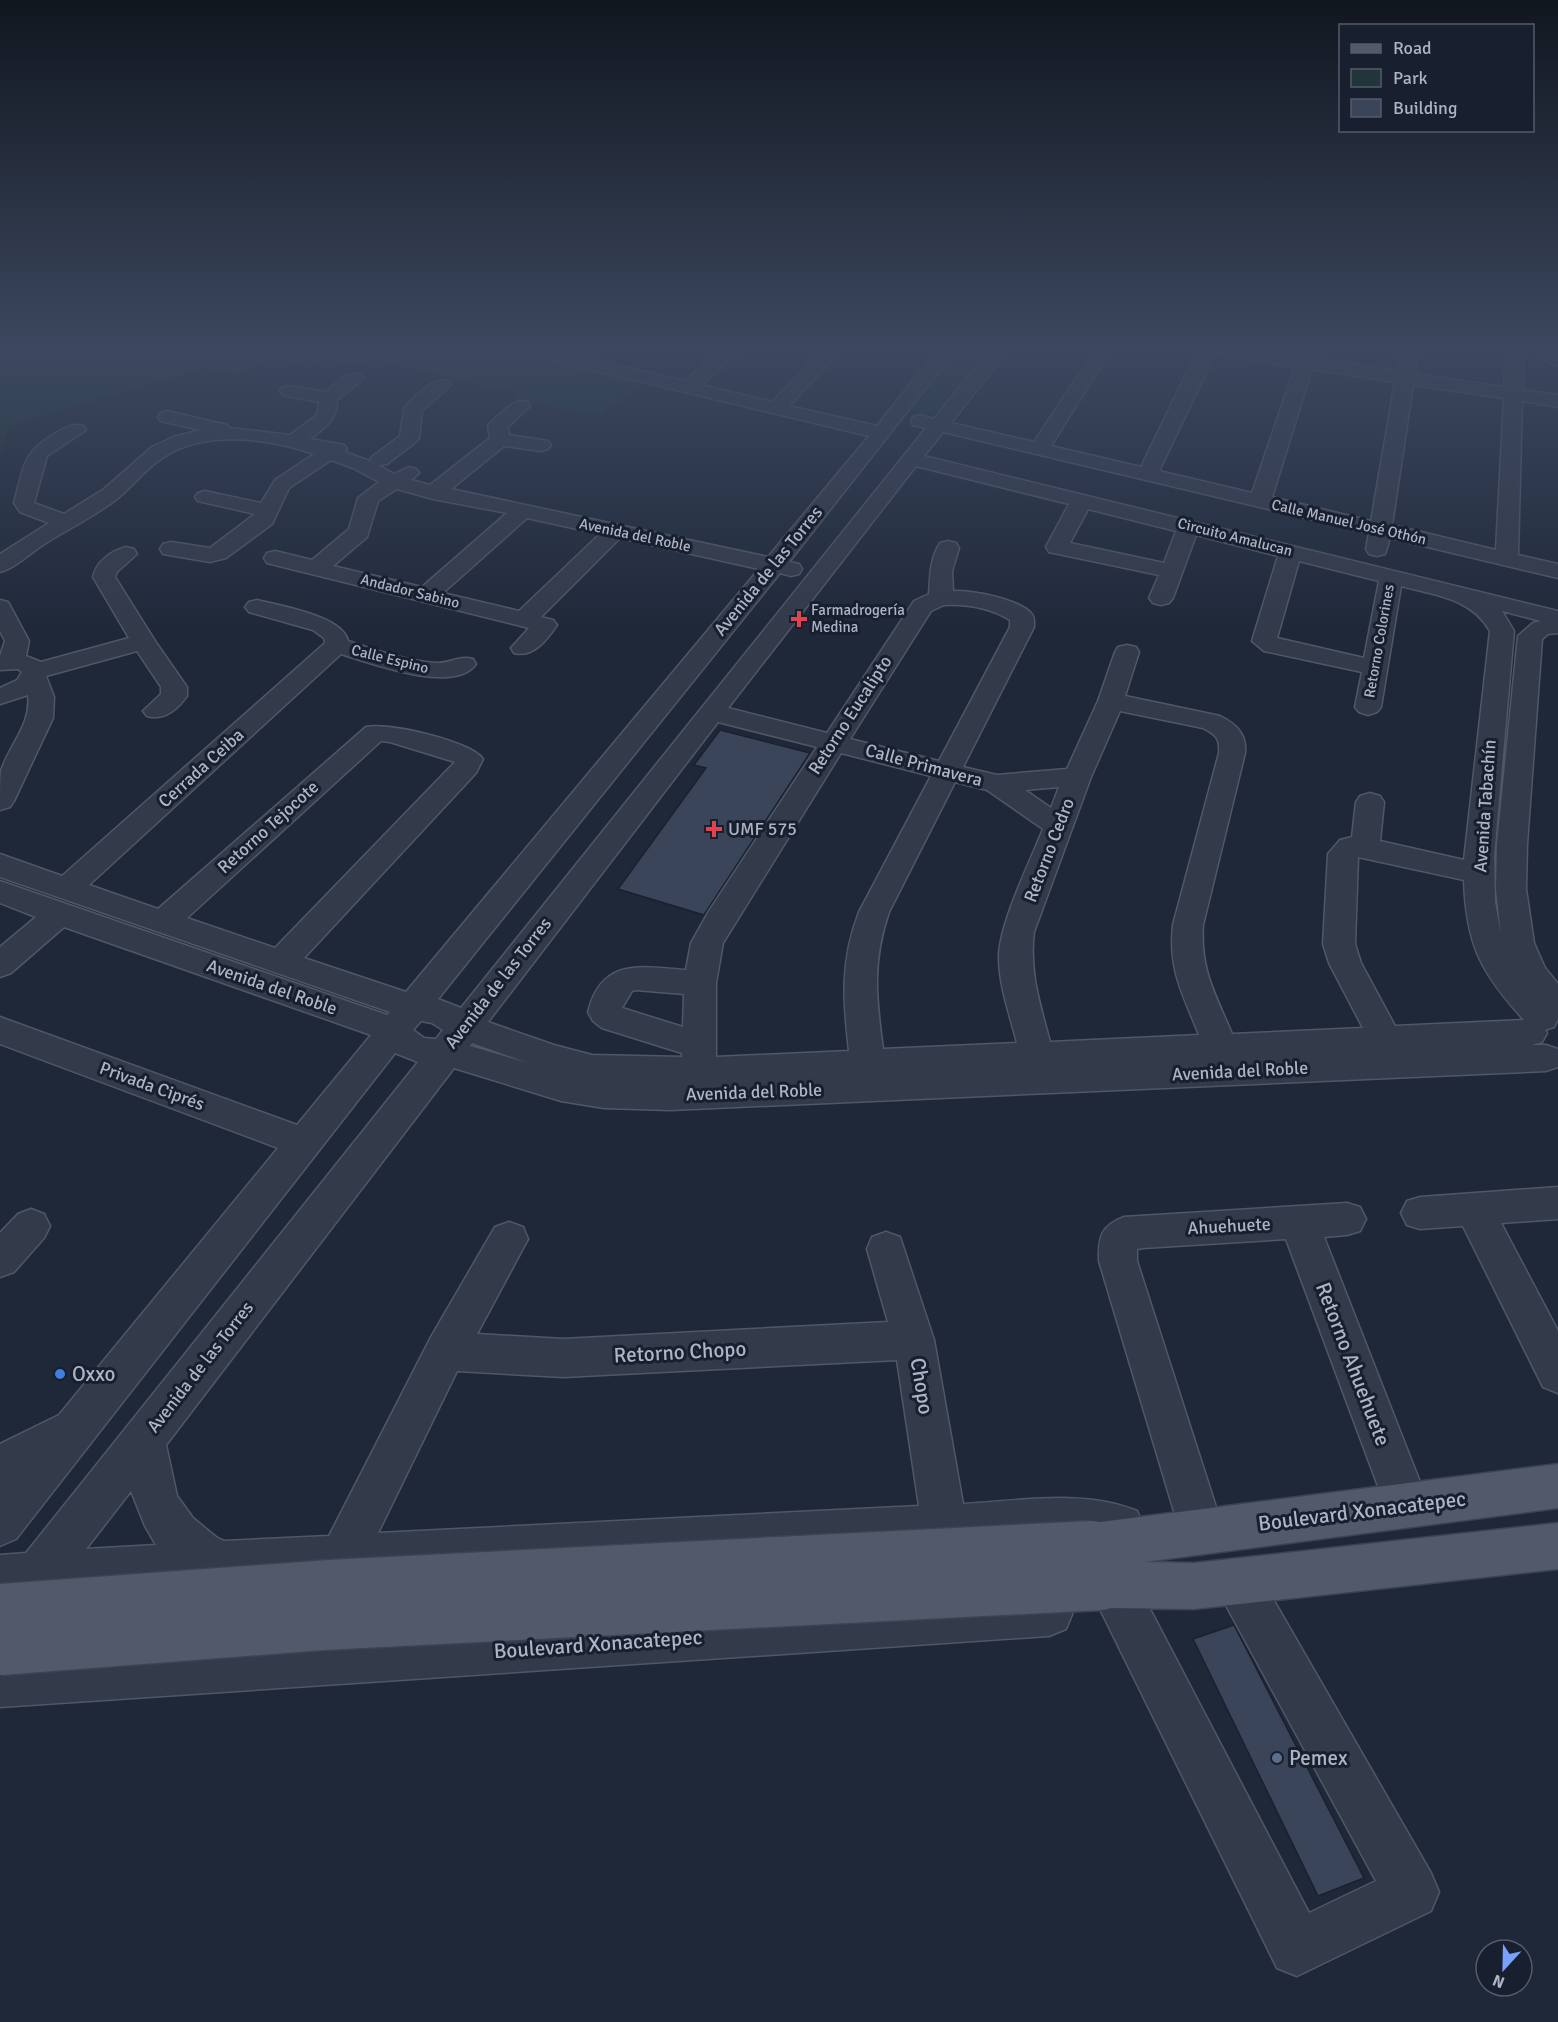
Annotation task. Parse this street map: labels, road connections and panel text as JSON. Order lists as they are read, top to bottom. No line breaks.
{"streets":{"main road":["Boulevard Xonacatepec"],"street":["Calle Manuel José Othón","Avenida del Roble","Circuito Amalucan","Avenida de las Torres","Andador Sabino","Retorno Colorines","Calle Espino","Retorno Eucalipto","Calle Primavera","Cerrada Ceiba","Avenida Tabachín","Retorno Tejocote","Retorno Cedro","Privada Ciprés","Ahuehuete","Retorno Chopo","Retorno Ahuehuete","Chopo"]},"crossings":[["Avenida del Roble","Avenida de las Torres"],["Avenida del Roble","Retorno Eucalipto"],["Avenida del Roble","Cerrada Ceiba"],["Avenida del Roble","Avenida Tabachín"],["Avenida del Roble","Retorno Tejocote"],["Avenida del Roble","Retorno Cedro"],["Circuito Amalucan","Avenida de las Torres"],["Circuito Amalucan","Retorno Colorines"],["Avenida de las Torres","Calle Primavera"],["Avenida de las Torres","Privada Ciprés"],["Avenida de las Torres","Boulevard Xonacatepec"],["Calle Espino","Cerrada Ceiba"],["Retorno Eucalipto","Calle Primavera"],["Calle Primavera","Retorno Cedro"],["Ahuehuete","Retorno Ahuehuete"],["Ahuehuete","Boulevard Xonacatepec"],["Retorno Chopo","Chopo"],["Retorno Ahuehuete","Boulevard Xonacatepec"],["Chopo","Boulevard Xonacatepec"]],"places":{"health":["Farmadrogería Medina","UMF 575"],"other":["Oxxo","Pemex"]},"legend":["Road","Park","Building"],"north":"bottom"}
